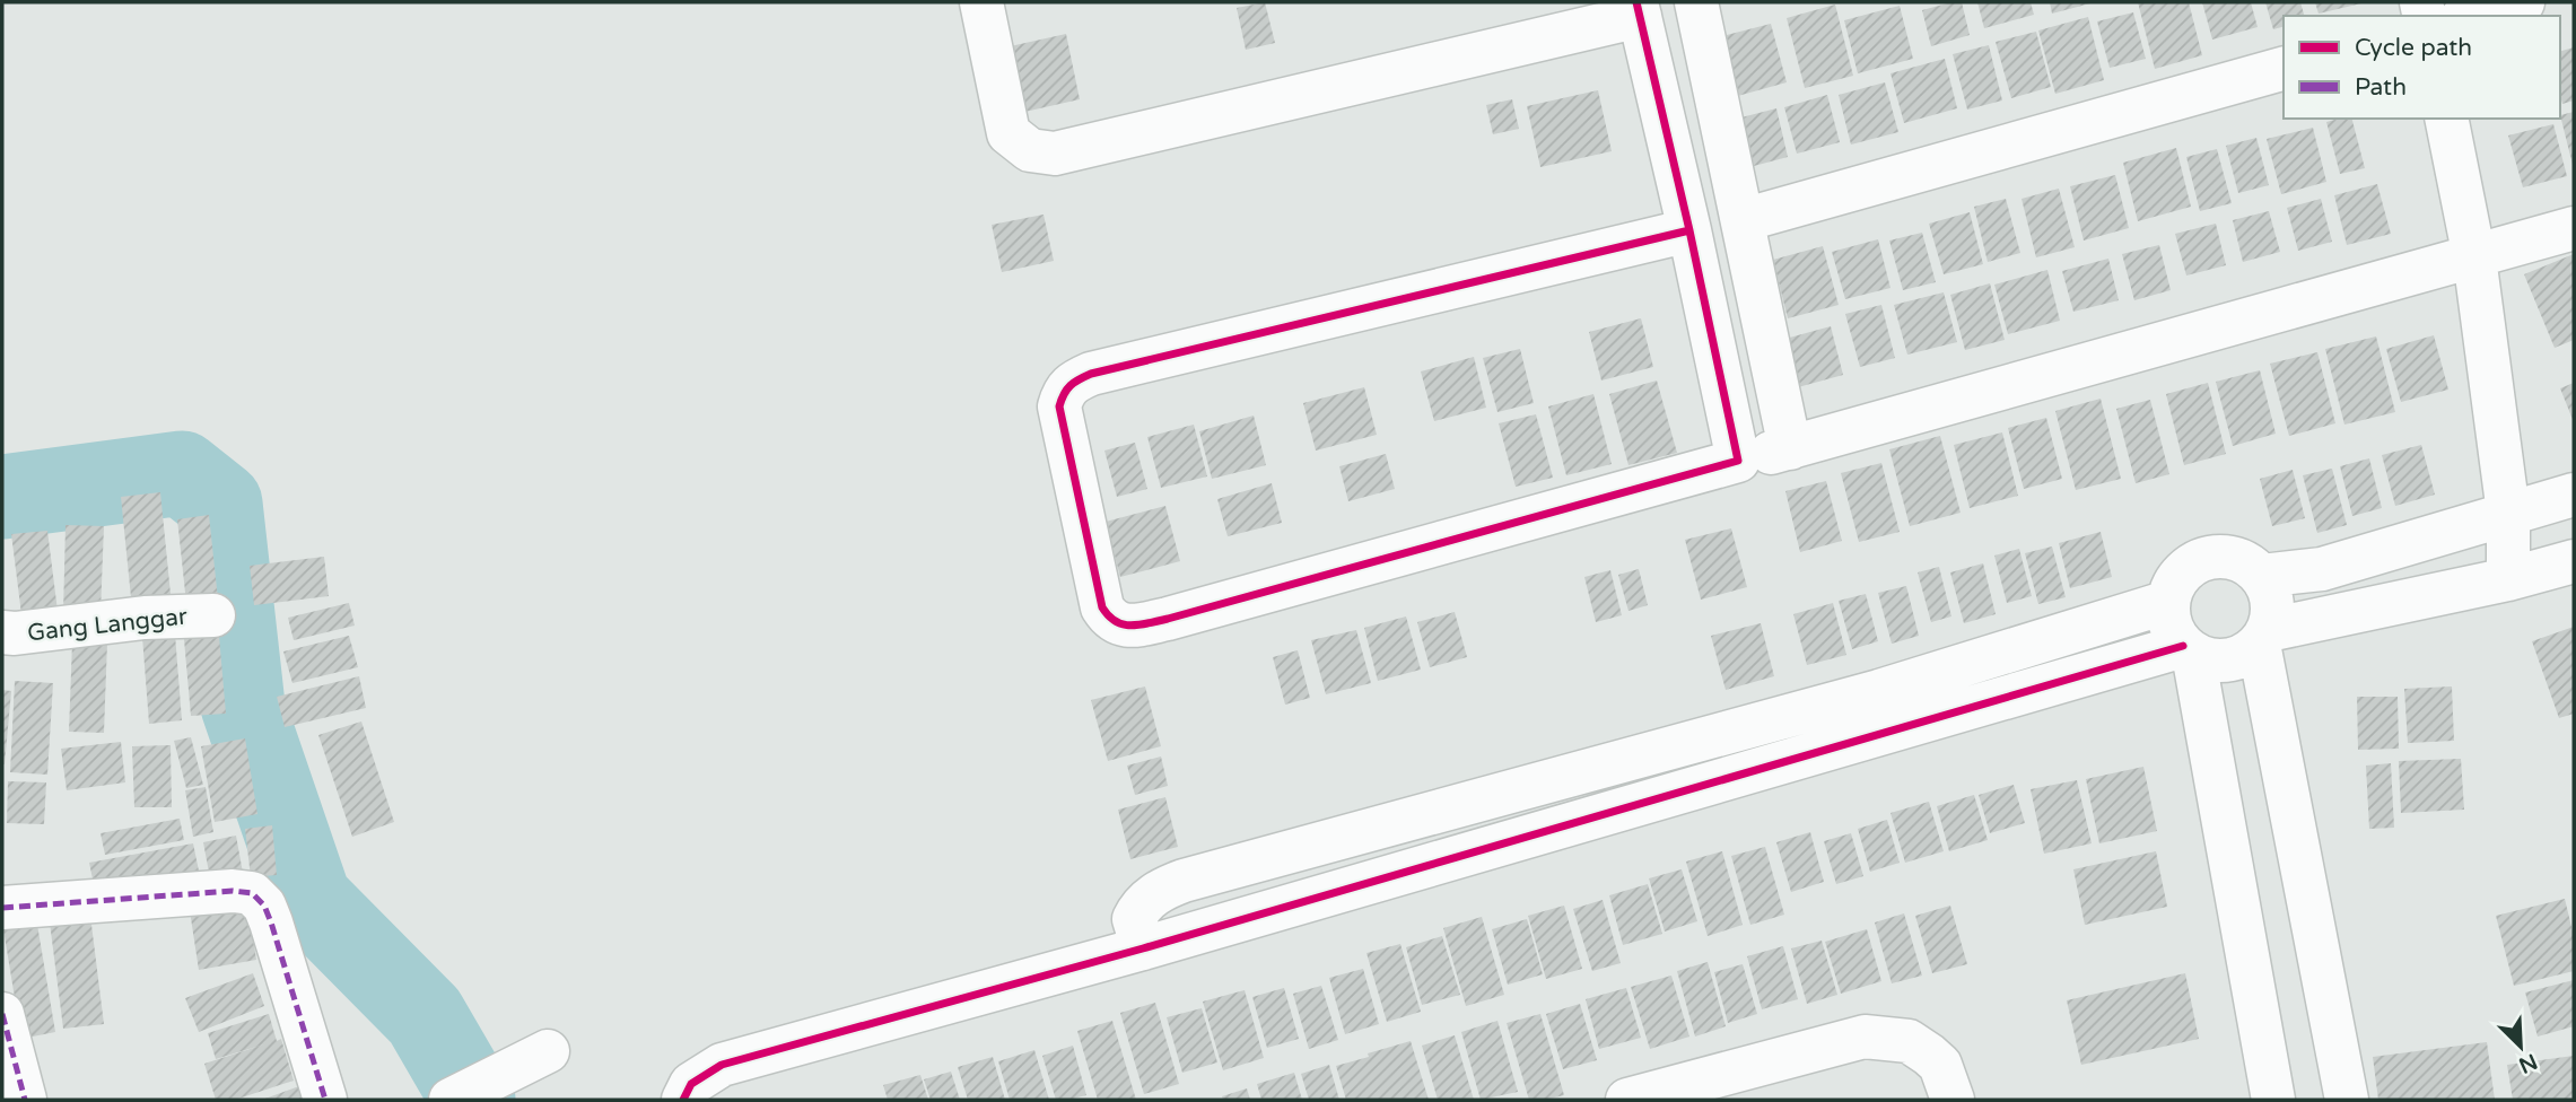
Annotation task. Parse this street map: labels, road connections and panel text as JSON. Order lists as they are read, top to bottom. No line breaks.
{"streets":{"street":["Gang Langgar"]},"legend":["Cycle path","Path"],"north":"bottom right"}
